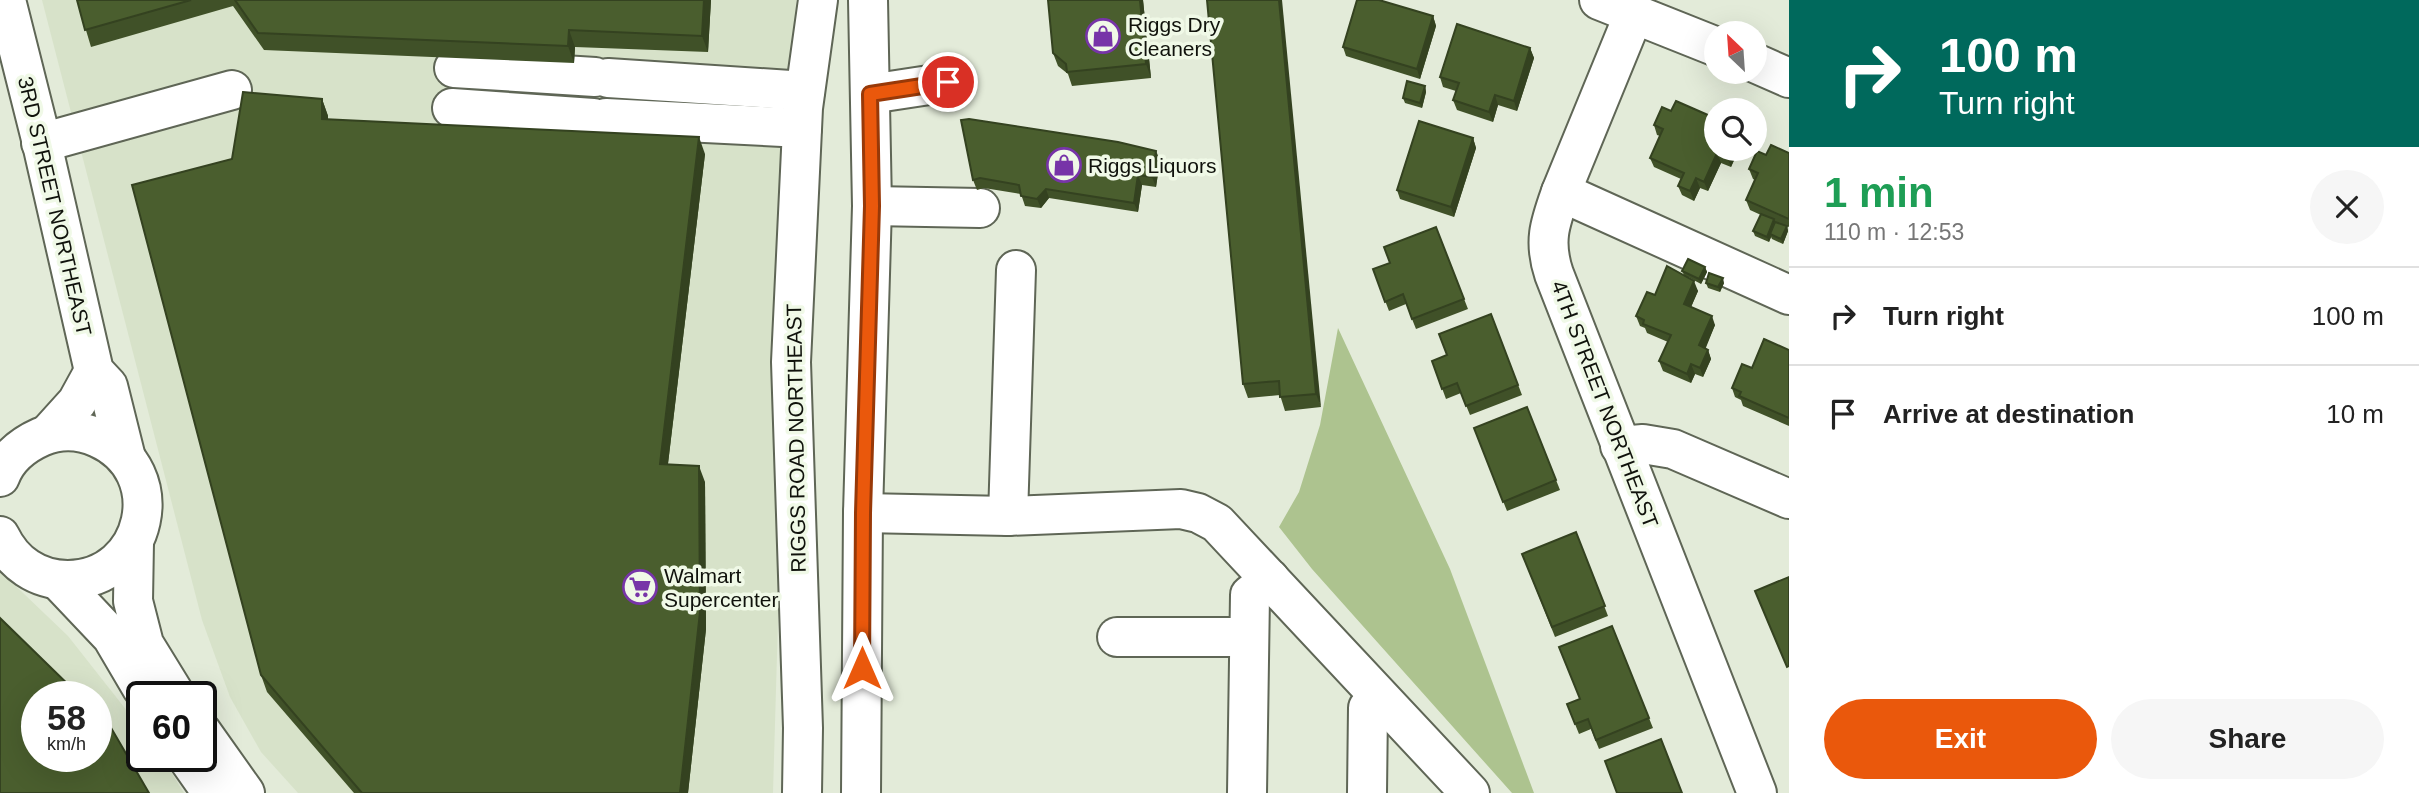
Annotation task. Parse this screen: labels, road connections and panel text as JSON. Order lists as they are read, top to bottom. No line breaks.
{"streets":{"street":["3RD STREET NORTHEAST","4TH STREET NORTHEAST","RIGGS ROAD NORTHEAST"]},"places":{"shop":["Riggs Dry Cleaners","Riggs Liquors"],"supermarket":["Walmart Supercenter"]},"north":"top left","page":{"turn":["100 m","Turn right"],"heading":["1 min","110 m · 12:53"],"list":[{"name":"Turn right","value":"100 m"},{"name":"Arrive at destination","value":"10 m"}],"speed":"58 km/h","limit":"60","buttons":["Exit","Share"]}}
